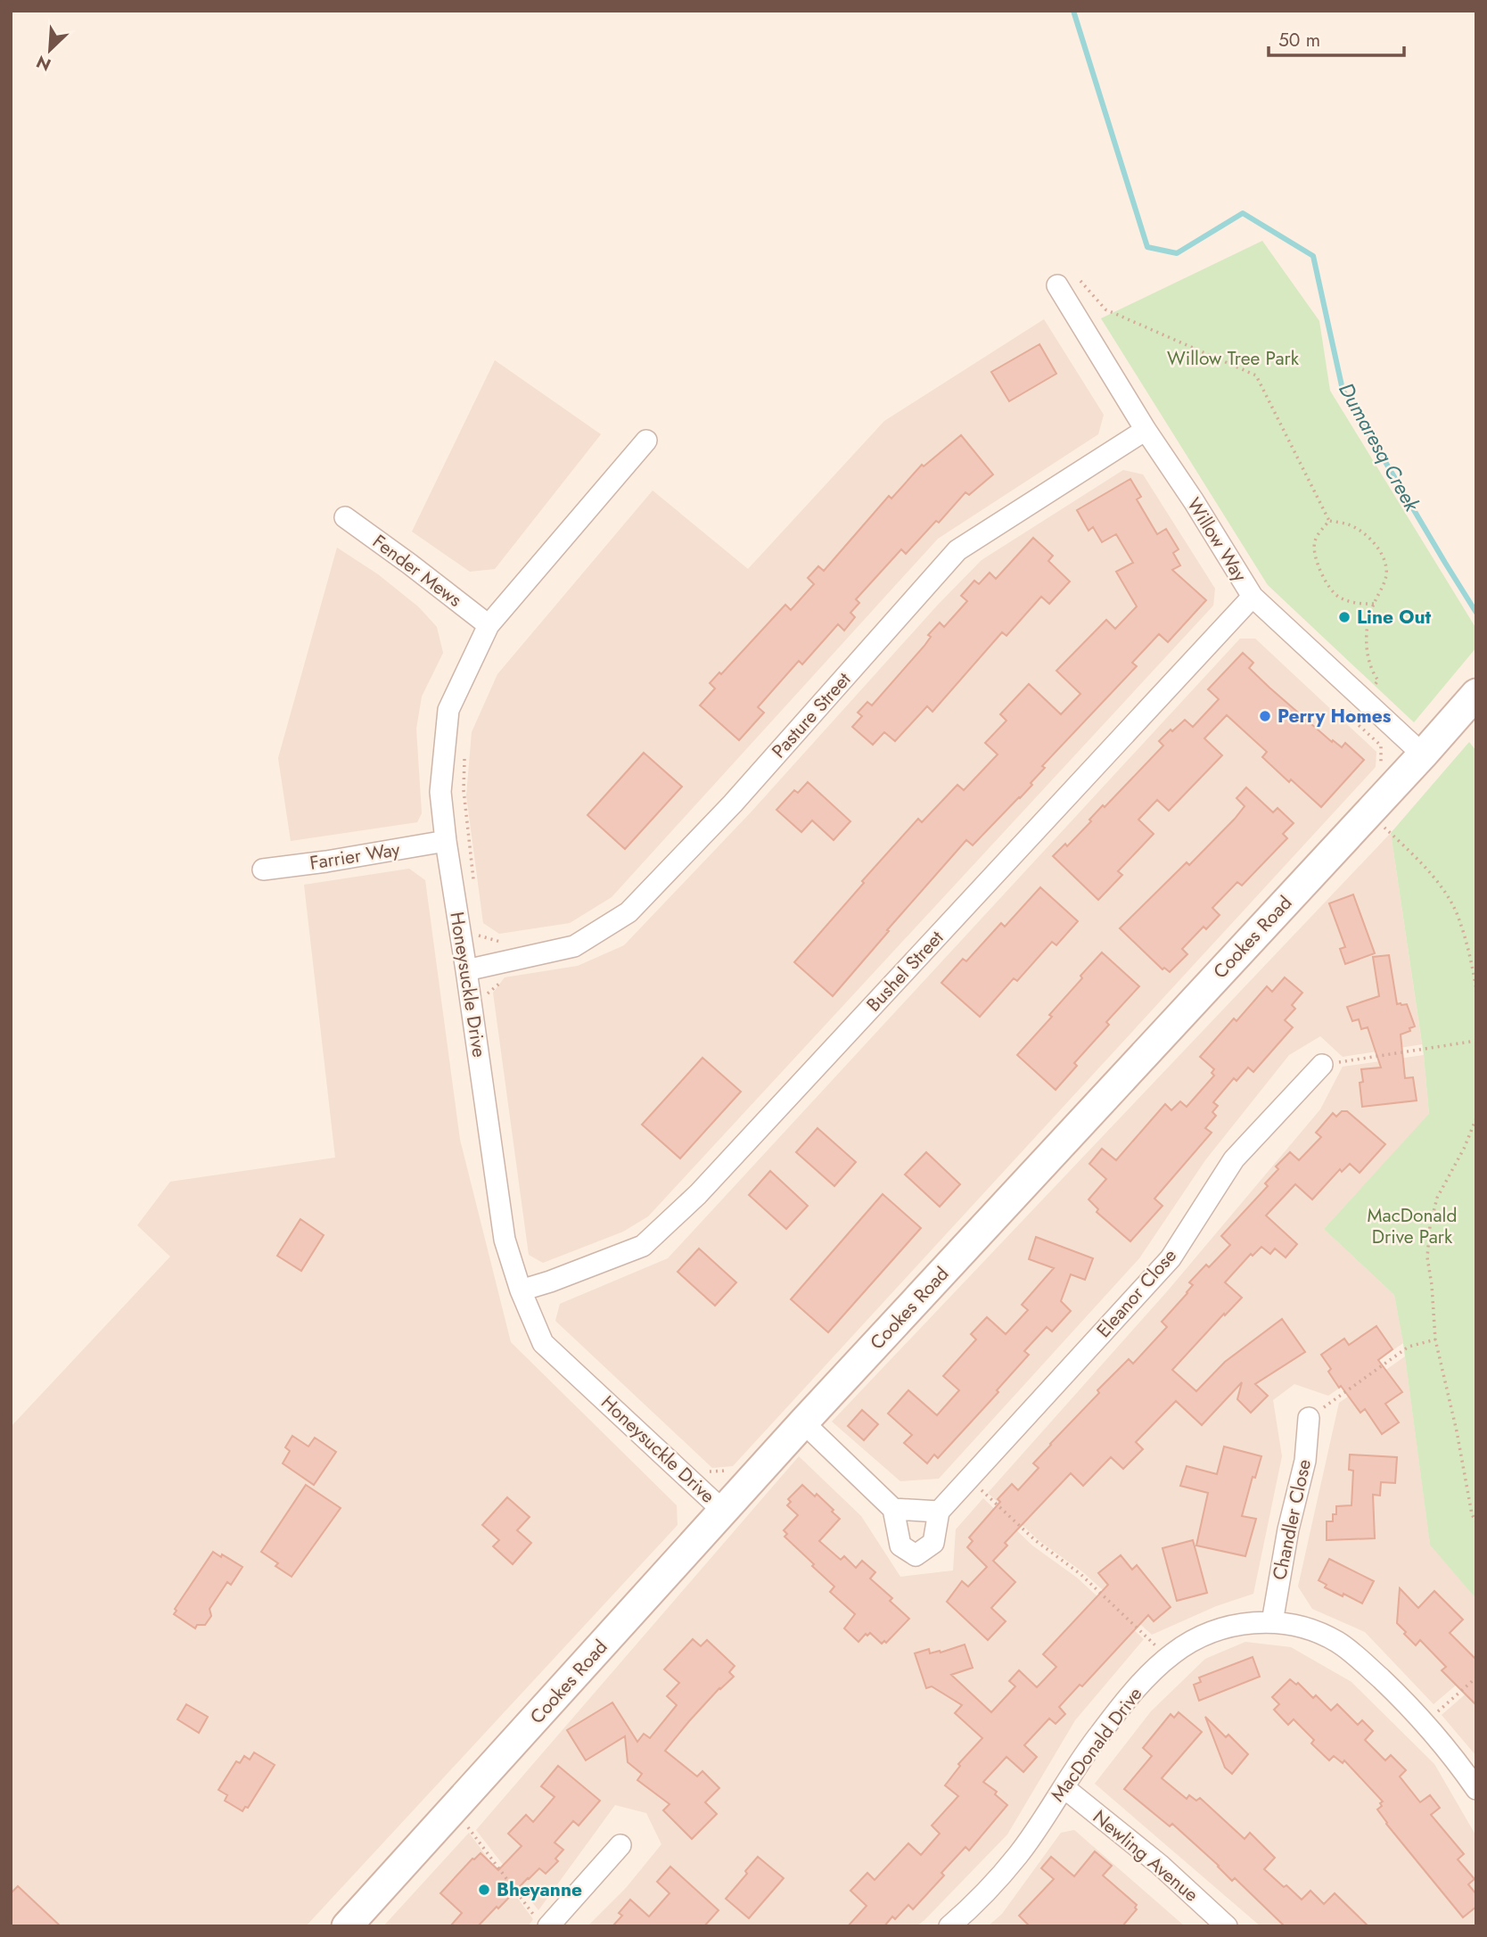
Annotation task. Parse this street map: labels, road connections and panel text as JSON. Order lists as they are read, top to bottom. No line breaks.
{"streets":{"street":["Willow Way","Fender Mews","Pasture Street","Farrier Way","Cookes Road","Bushel Street","Honeysuckle Drive","Eleanor Close","Chandler Close","MacDonald Drive","Newling Avenue"]},"crossings":[["Willow Way","Pasture Street"],["Willow Way","Cookes Road"],["Willow Way","Bushel Street"],["Fender Mews","Honeysuckle Drive"],["Pasture Street","Honeysuckle Drive"],["Farrier Way","Honeysuckle Drive"],["Cookes Road","Honeysuckle Drive"],["Bushel Street","Honeysuckle Drive"],["Chandler Close","MacDonald Drive"],["MacDonald Drive","Newling Avenue"]],"water":["Dumaresq Creek"],"parks":["Willow Tree Park","MacDonald Drive Park"],"places":["Line Out","Perry Homes","Bheyanne"],"scale_bar":"50 m","north":"bottom left"}
